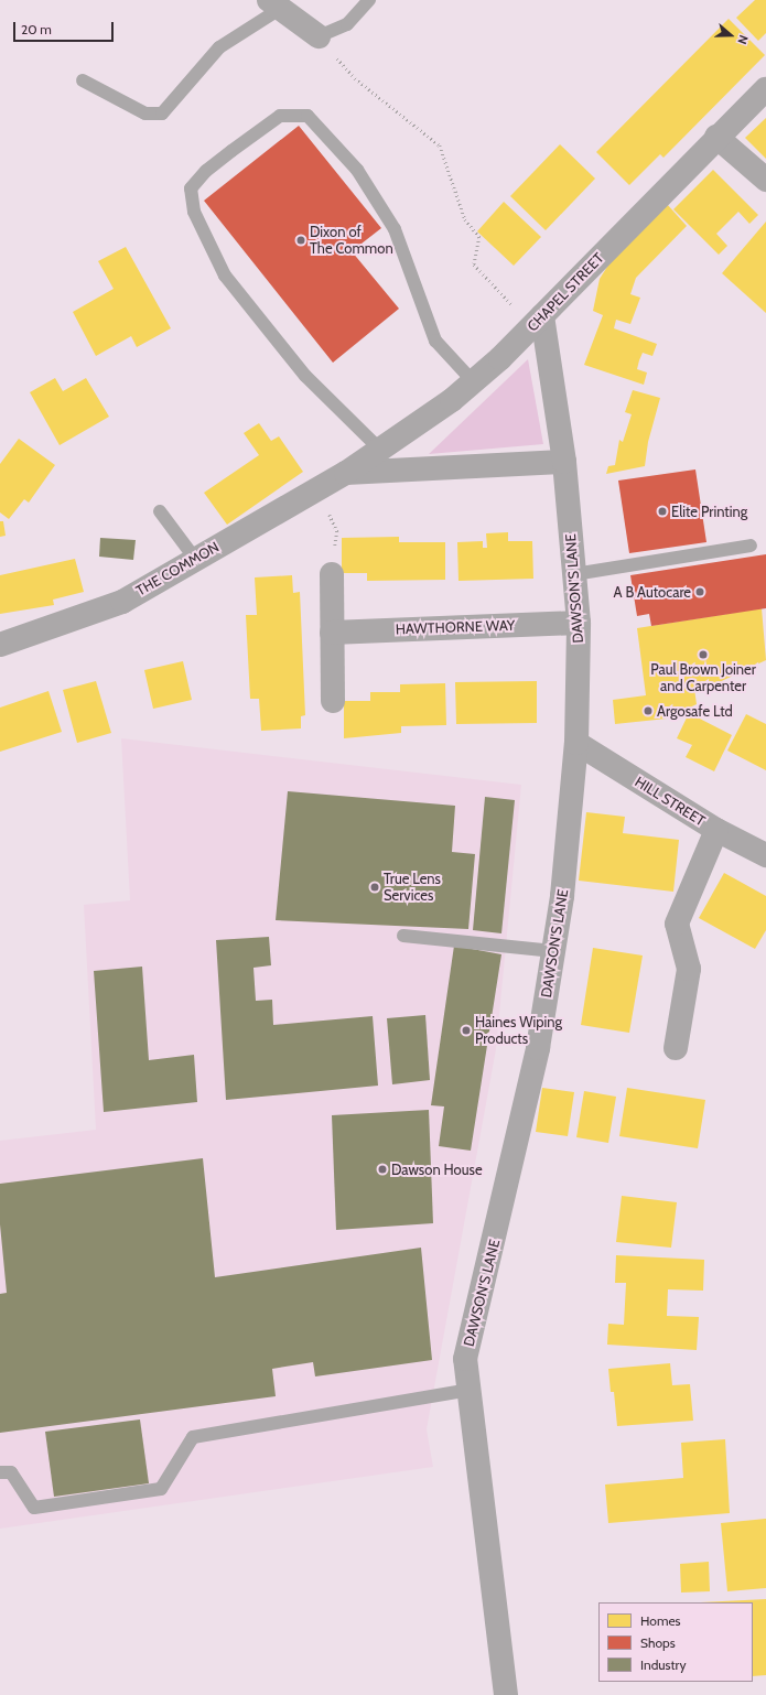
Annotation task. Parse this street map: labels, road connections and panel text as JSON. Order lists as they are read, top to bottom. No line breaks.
{"streets":{"street":["CHAPEL STREET","THE COMMON","DAWSON'S LANE","HAWTHORNE WAY","HILL STREET"]},"crossings":[["CHAPEL STREET","THE COMMON"],["CHAPEL STREET","DAWSON'S LANE"],["DAWSON'S LANE","HAWTHORNE WAY"],["DAWSON'S LANE","HILL STREET"]],"places":["Dixon of The Common","Elite Printing","A B Autocare","Paul Brown Joiner and Carpenter","Argosafe Ltd","True Lens Services","Haines Wiping Products","Dawson House"],"legend":["Homes","Shops","Industry"],"scale_bar":"20 m","north":"right"}
